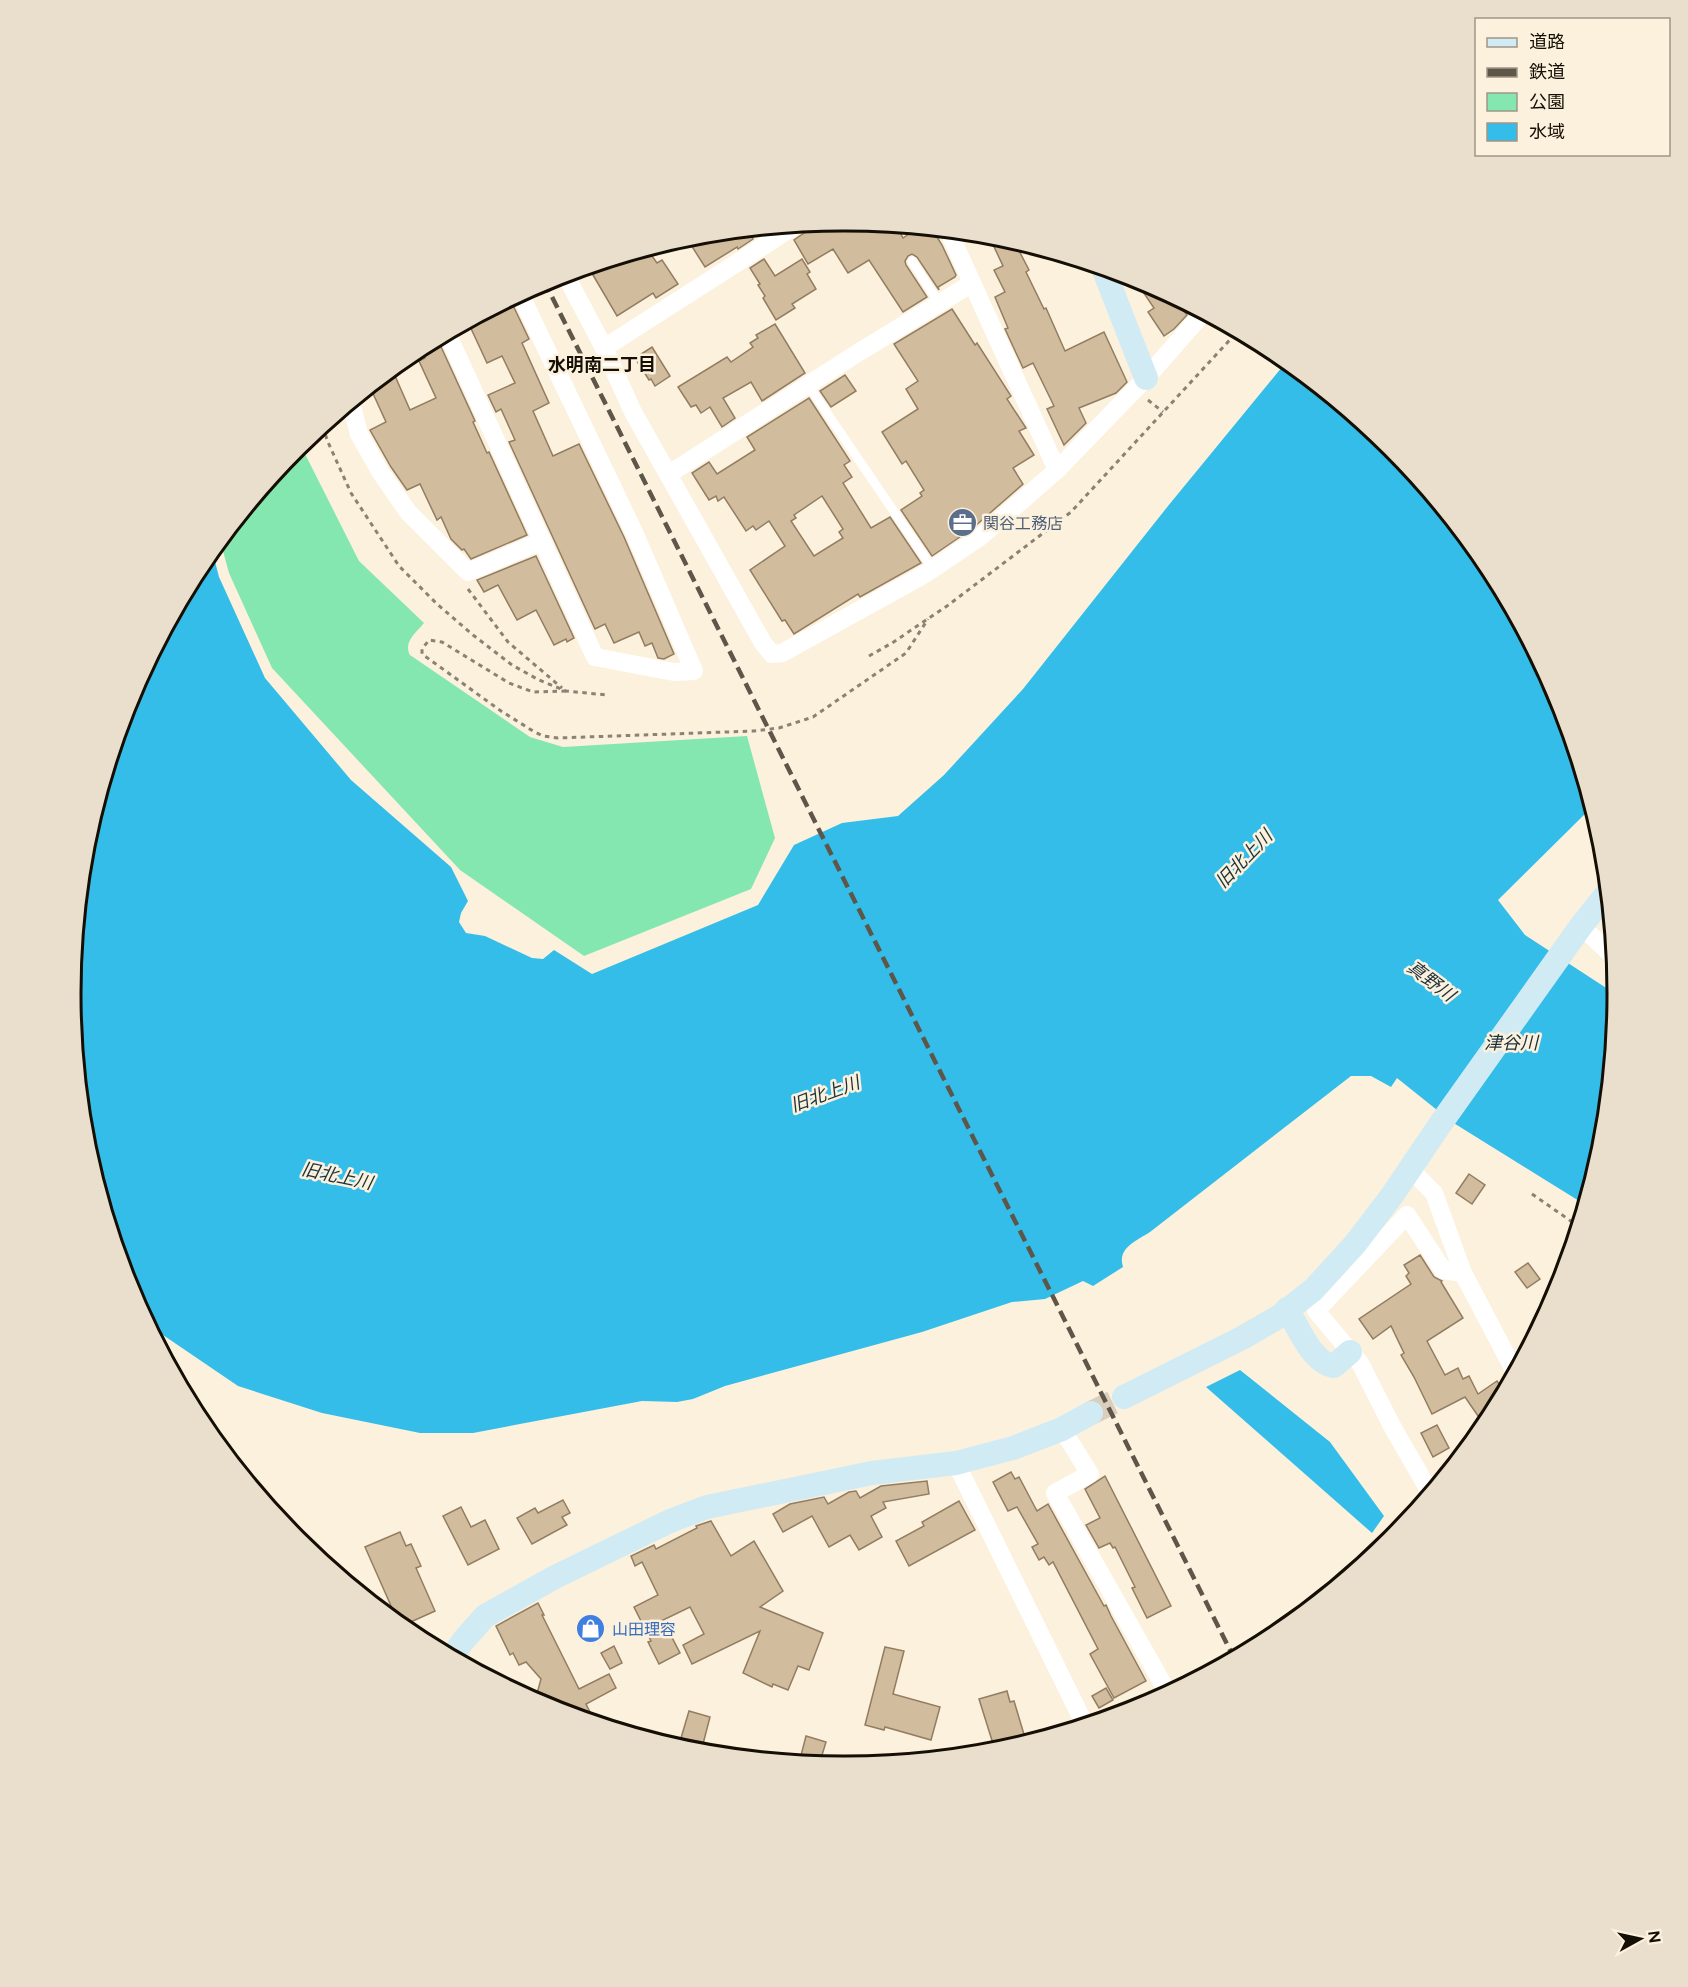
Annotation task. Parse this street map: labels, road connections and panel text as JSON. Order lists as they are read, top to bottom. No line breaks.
{"districts":["水明南二丁目"],"water":["旧北上川","真野川","津谷川"],"places":{"office":["関谷工務店"],"shop":["山田理容"]},"legend":["道路","鉄道","公園","水域"],"north":"right"}
